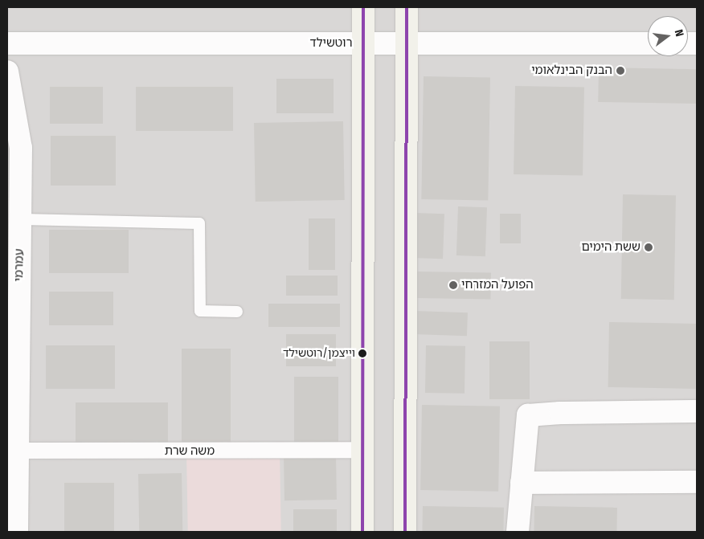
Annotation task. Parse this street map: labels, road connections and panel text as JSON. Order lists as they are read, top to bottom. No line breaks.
{"streets":{"street":["רוטשילד","עמרמי","משה שרת"]},"crossings":[["עמרמי","משה שרת"]],"places":["הבנק הבינלאומי","ששת הימים","הפועל המזרחי","וייצמן/רוטשילד"],"north":"right"}
